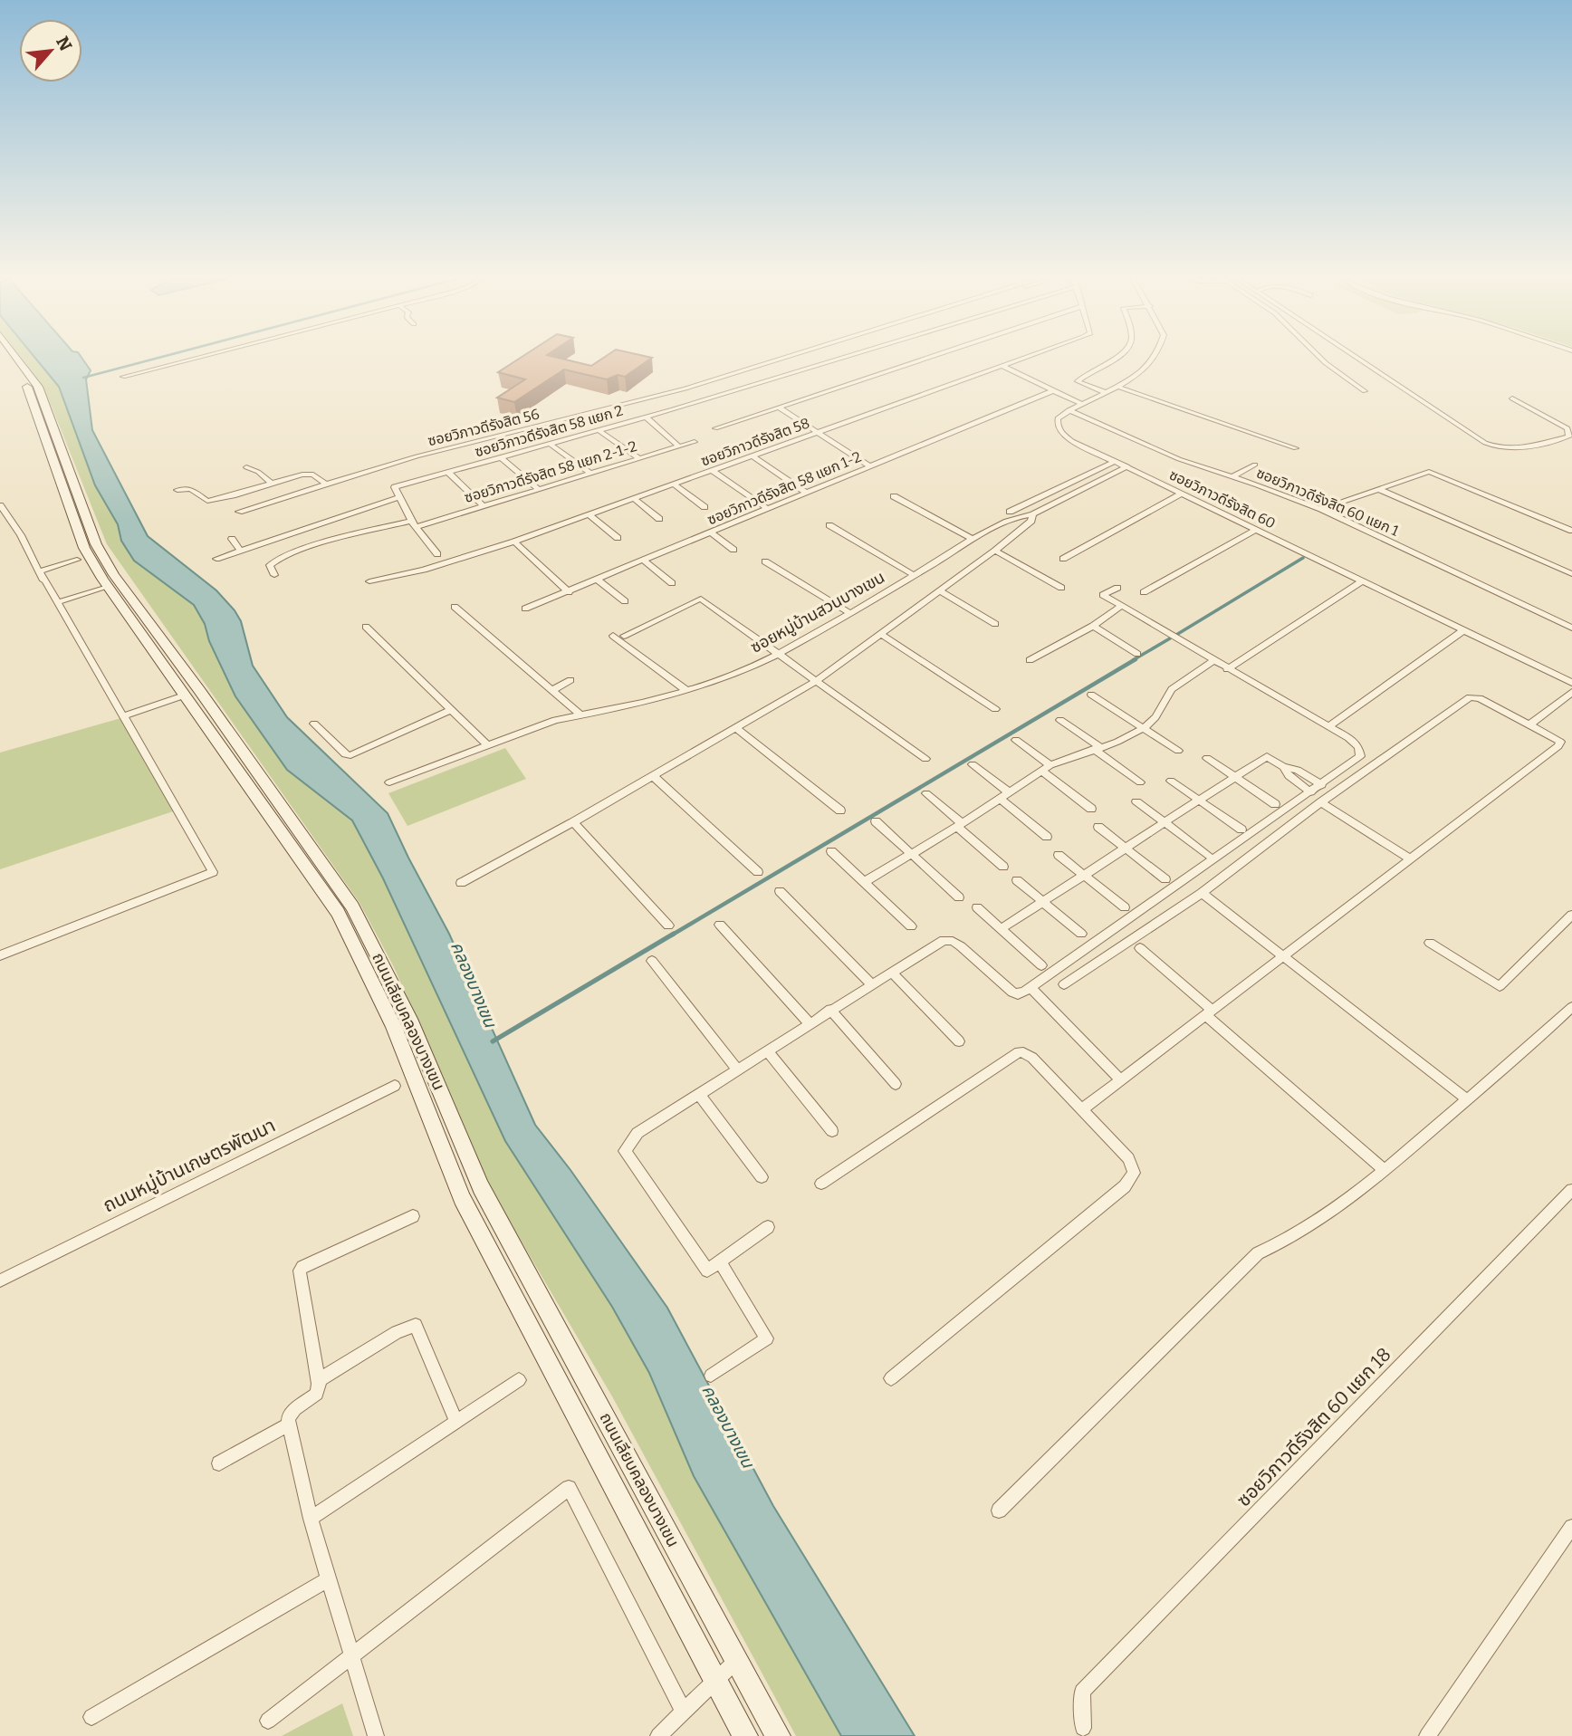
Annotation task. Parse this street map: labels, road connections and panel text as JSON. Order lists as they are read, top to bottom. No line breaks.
{"streets":{"main road":["ถนนเลียบคลองบางเขน"],"street":["ซอยวิภาวดีรังสิต 56","ซอยวิภาวดีรังสิต 58 แยก 2","ซอยวิภาวดีรังสิต 58","ซอยวิภาวดีรังสิต 58 แยก 2-1-2","ซอยวิภาวดีรังสิต 58 แยก 1-2","ซอยวิภาวดีรังสิต 60","ซอยวิภาวดีรังสิต 60 แยก 1","ซอยหมู่บ้านสวนบางเขน","ถนนหมู่บ้านเกษตรพัฒนา","ซอยวิภาวดีรังสิต 60 แยก 18"]},"crossings":[["ซอยวิภาวดีรังสิต 60","ซอยวิภาวดีรังสิต 60 แยก 1"],["ซอยวิภาวดีรังสิต 60","ซอยหมู่บ้านสวนบางเขน"]],"water":["คลองบางเขน"],"north":"top right"}
